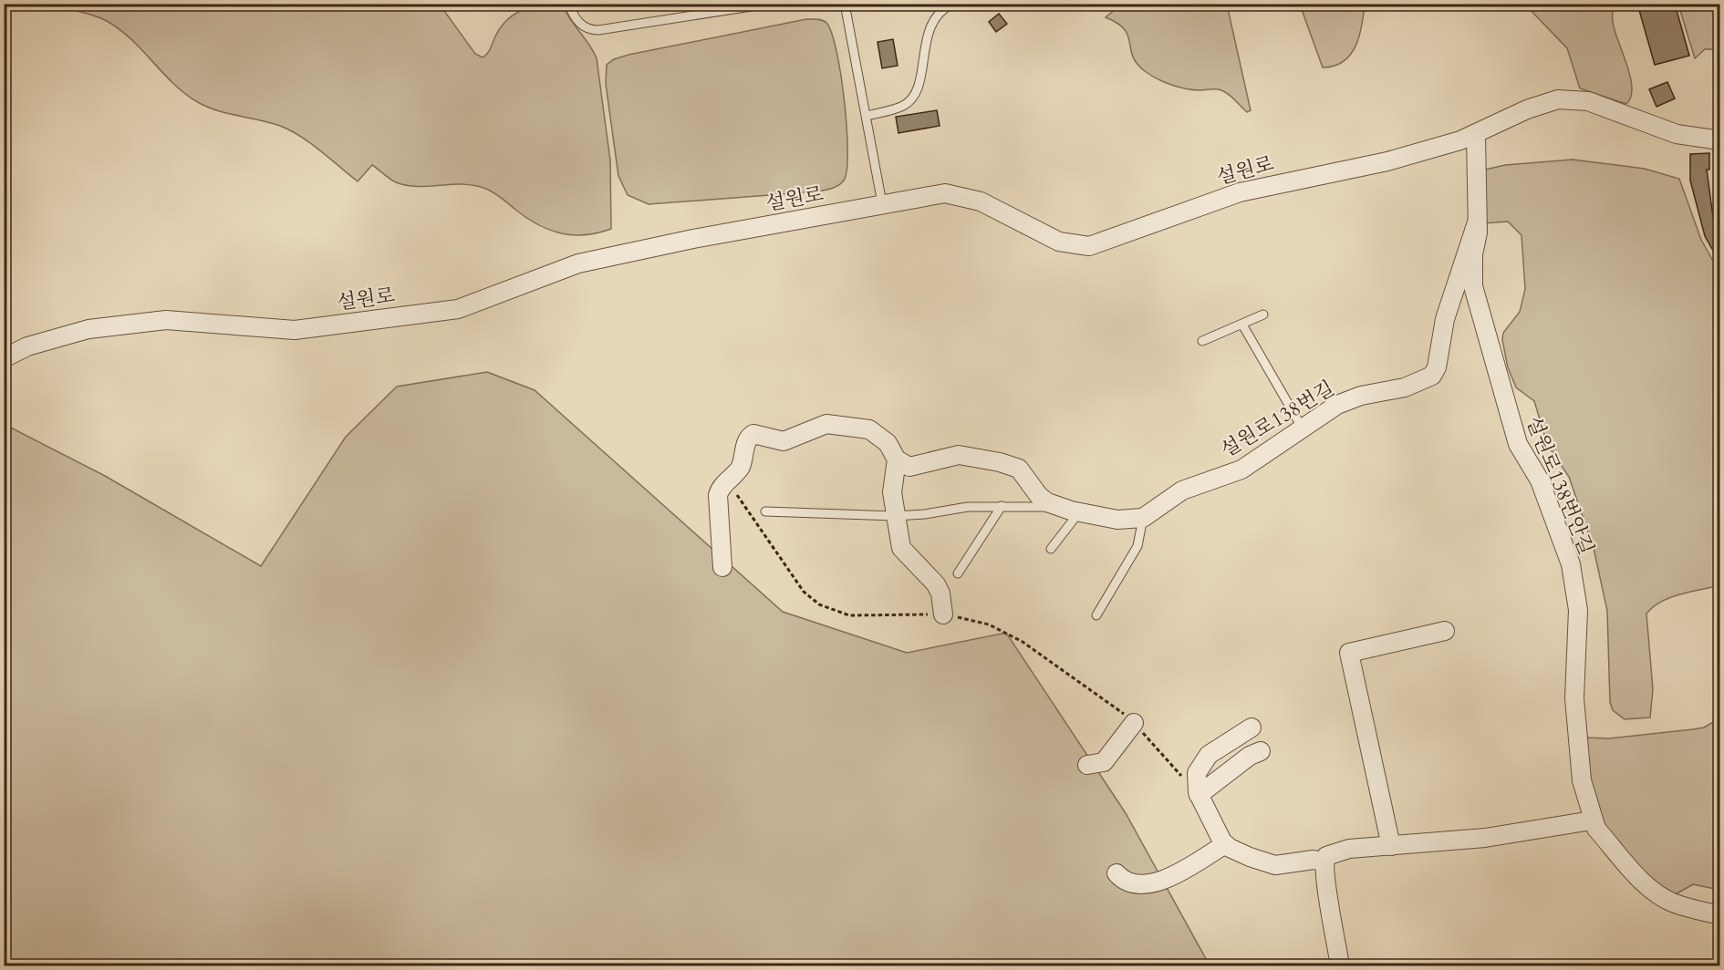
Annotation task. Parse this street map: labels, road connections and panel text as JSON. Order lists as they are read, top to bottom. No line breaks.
{"streets":{"street":["설원로","설원로138번길","설원로138번안길"]},"crossings":[["설원로","설원로138번안길"],["설원로138번길","설원로138번안길"]]}
